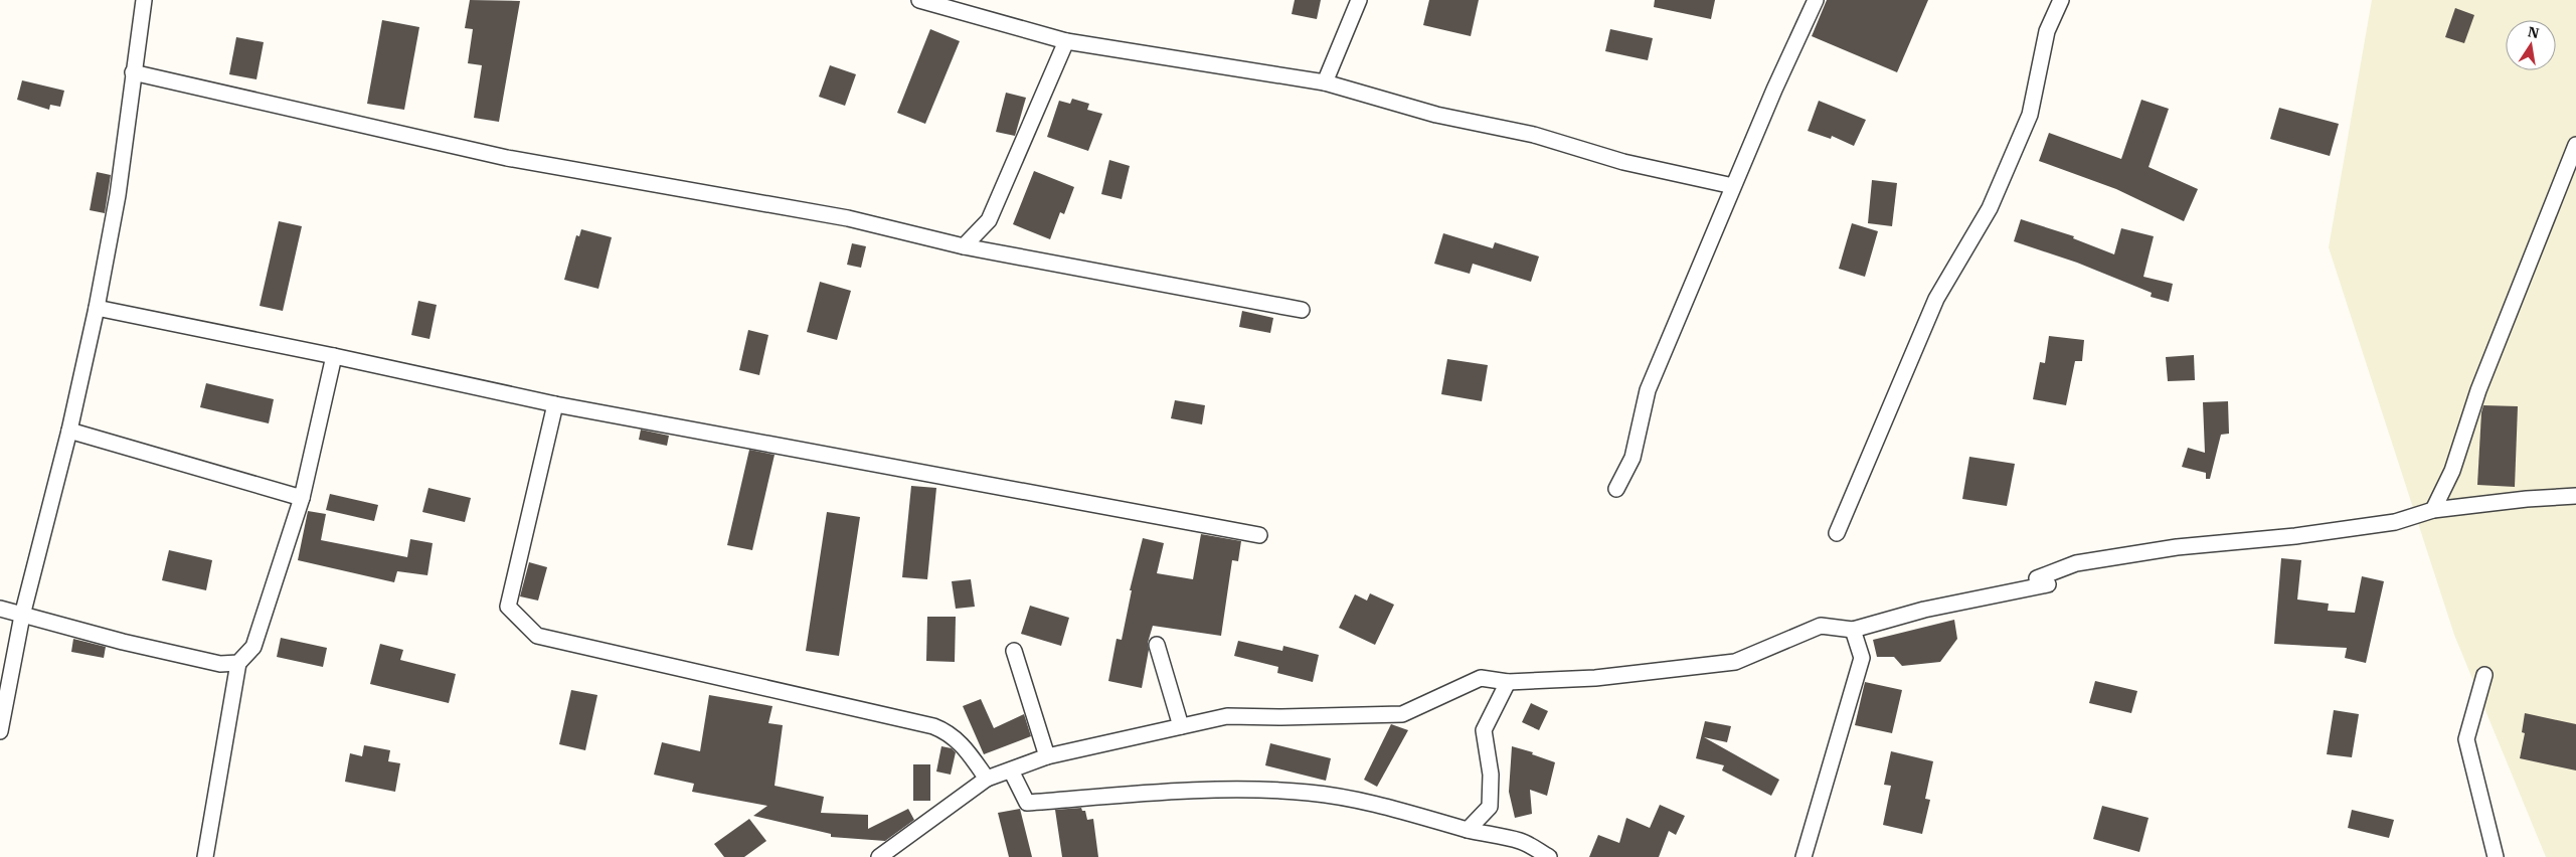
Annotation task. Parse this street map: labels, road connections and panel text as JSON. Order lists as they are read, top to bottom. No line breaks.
{"north":"top"}
